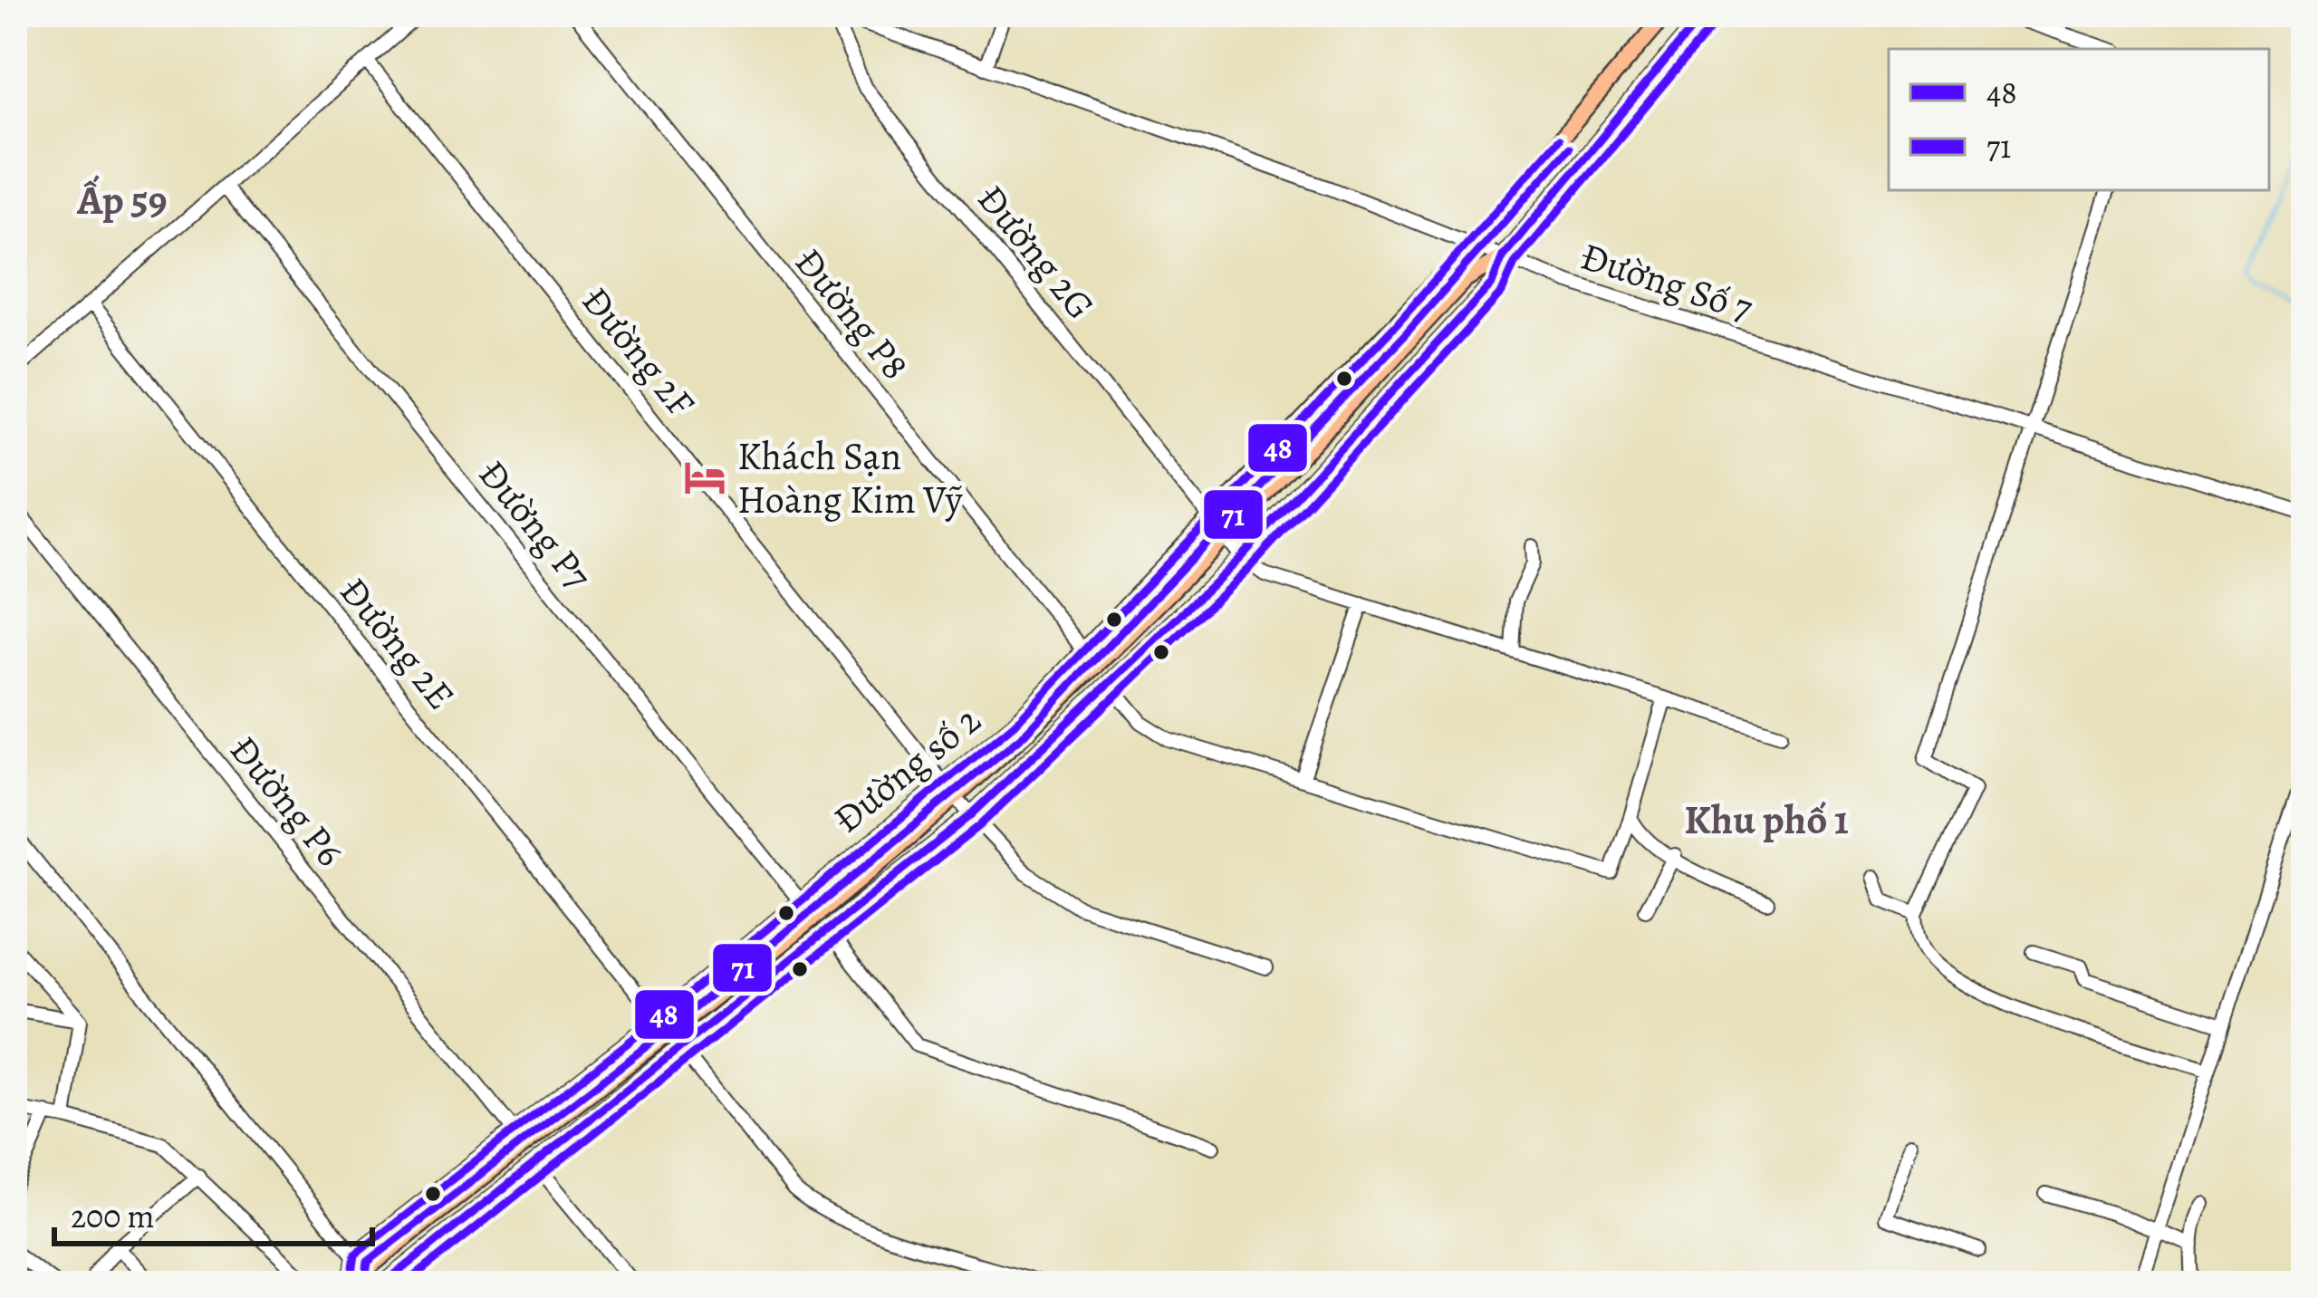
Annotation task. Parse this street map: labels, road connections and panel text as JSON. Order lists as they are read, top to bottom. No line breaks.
{"streets":{"main road":["Đường số 2"],"street":["Đường 2G","Đường Số 7","Đường P8","Đường 2F","Đường P7","Đường 2E","Đường P6"]},"crossings":[["Đường 2G","Đường Số 7"],["Đường 2G","Đường số 2"],["Đường Số 7","Đường số 2"],["Đường P8","Đường số 2"],["Đường 2F","Đường số 2"],["Đường P7","Đường số 2"],["Đường 2E","Đường số 2"],["Đường số 2","Đường P6"]],"districts":["Ấp 59","Khu phố 1"],"places":{"hotel":["Khách Sạn Hoàng Kim Vỹ"]},"lines":["transit line 48","transit line 71"],"legend":["48","71"],"scale_bar":"200 m"}
